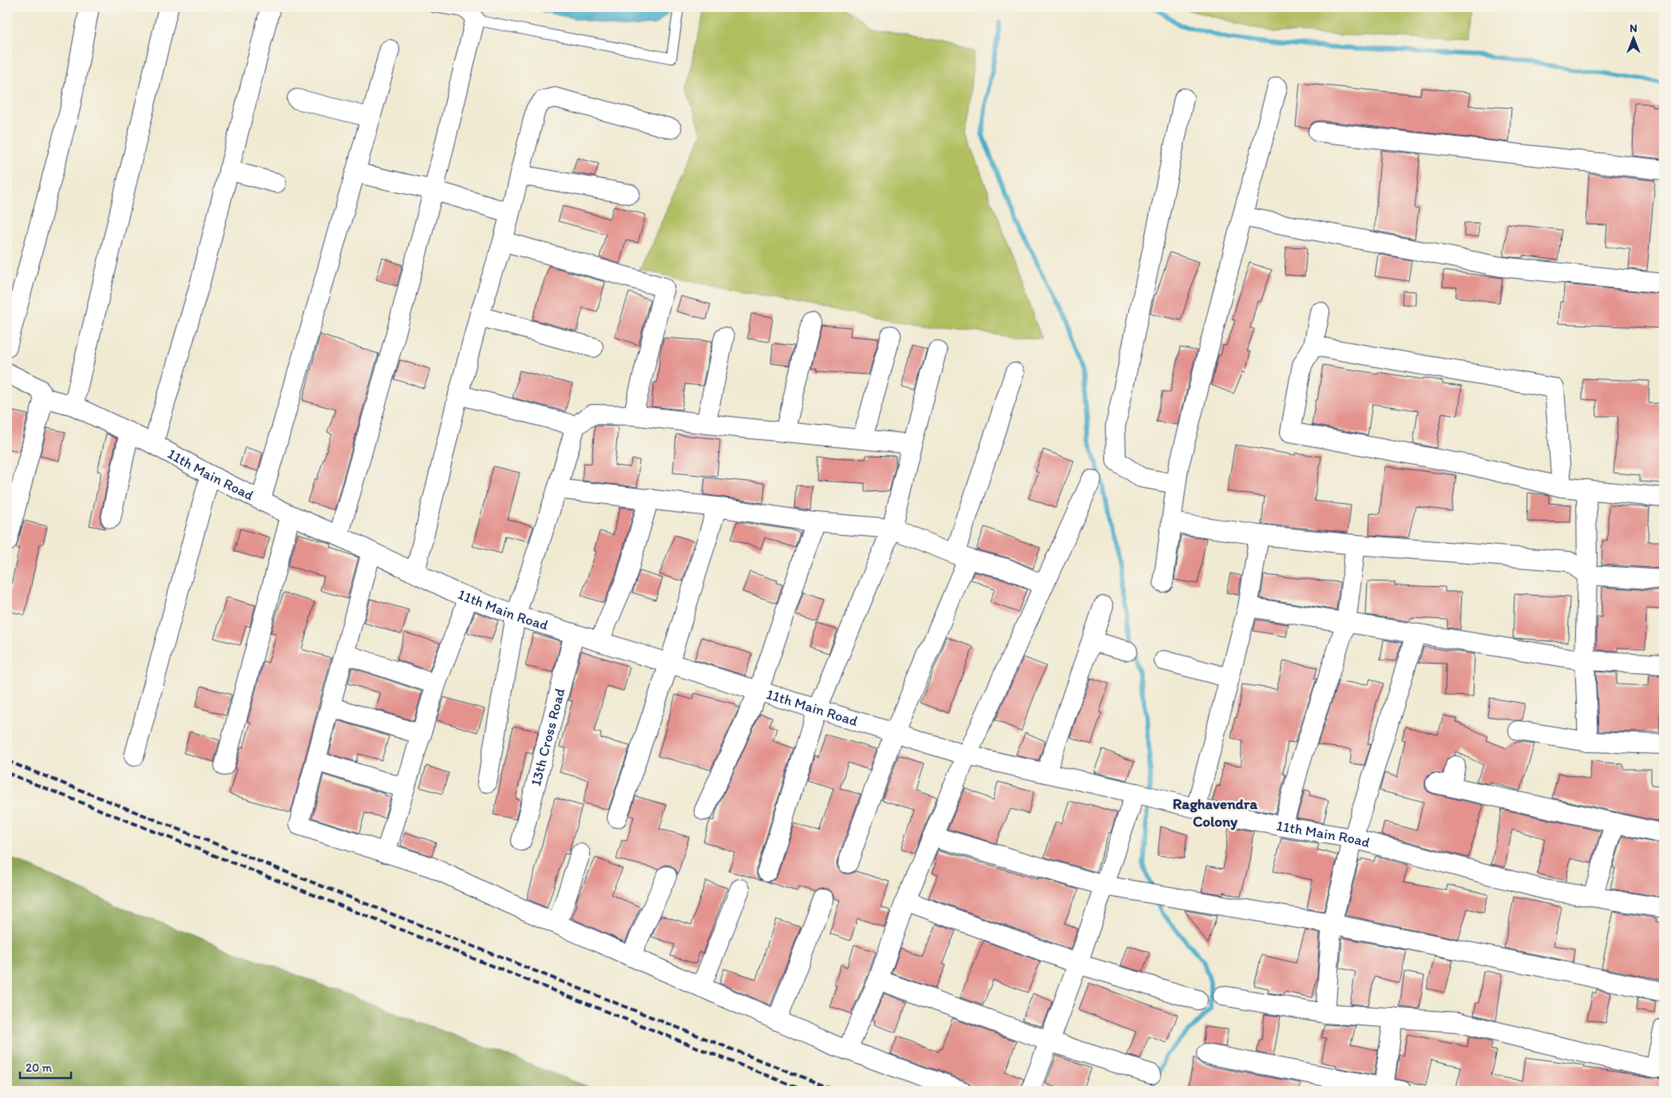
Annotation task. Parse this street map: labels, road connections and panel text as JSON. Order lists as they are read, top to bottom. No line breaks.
{"streets":{"street":["11th Main Road","13th Cross Road"]},"crossings":[["11th Main Road","13th Cross Road"]],"districts":["Raghavendra Colony"],"scale_bar":"20 m","north":"top"}
